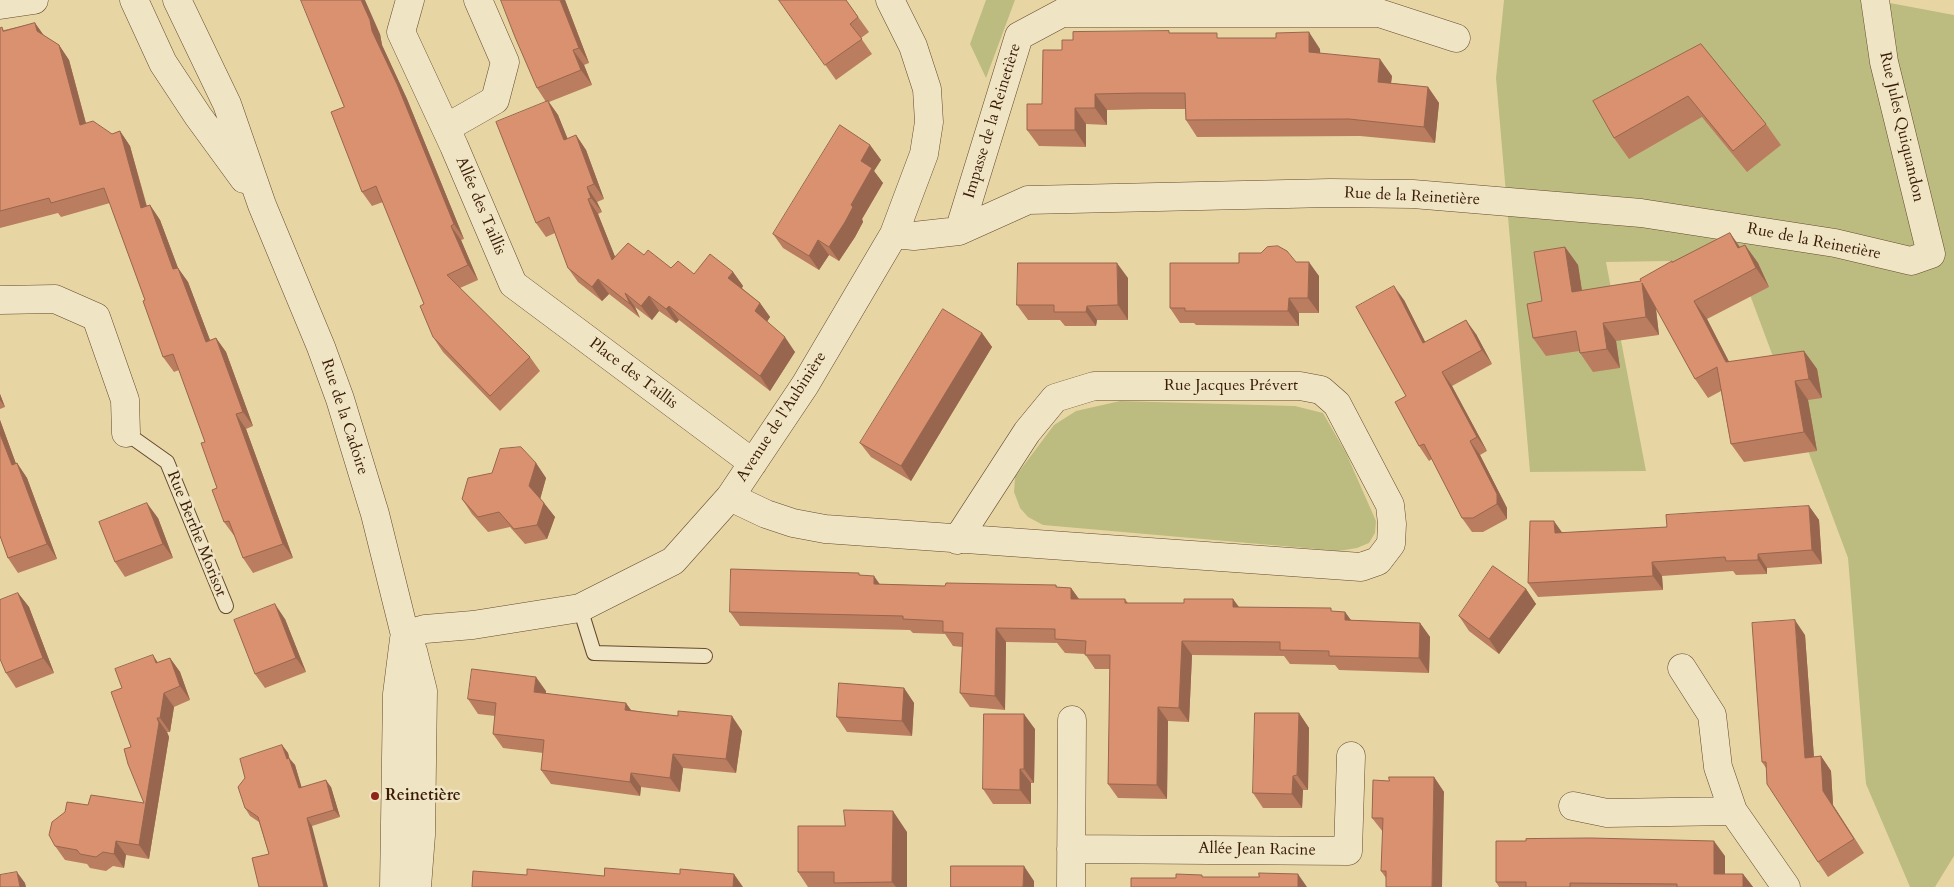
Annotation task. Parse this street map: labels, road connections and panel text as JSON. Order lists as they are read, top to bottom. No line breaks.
{"streets":{"street":["Impasse de la Reinetière","Rue Jules Quiquandon","Rue de la Reinetière","Allée des Taillis","Place des Taillis","Rue Jacques Prévert","Rue de la Cadoire","Avenue de l'Aubinière","Rue Berthe Morisot","Allée Jean Racine"]},"crossings":[["Impasse de la Reinetière","Rue de la Reinetière"],["Rue Jules Quiquandon","Rue de la Reinetière"],["Rue de la Reinetière","Avenue de l'Aubinière"],["Allée des Taillis","Place des Taillis"],["Place des Taillis","Avenue de l'Aubinière"],["Rue Jacques Prévert","Avenue de l'Aubinière"],["Rue de la Cadoire","Avenue de l'Aubinière"]],"places":["Reinetière"]}
